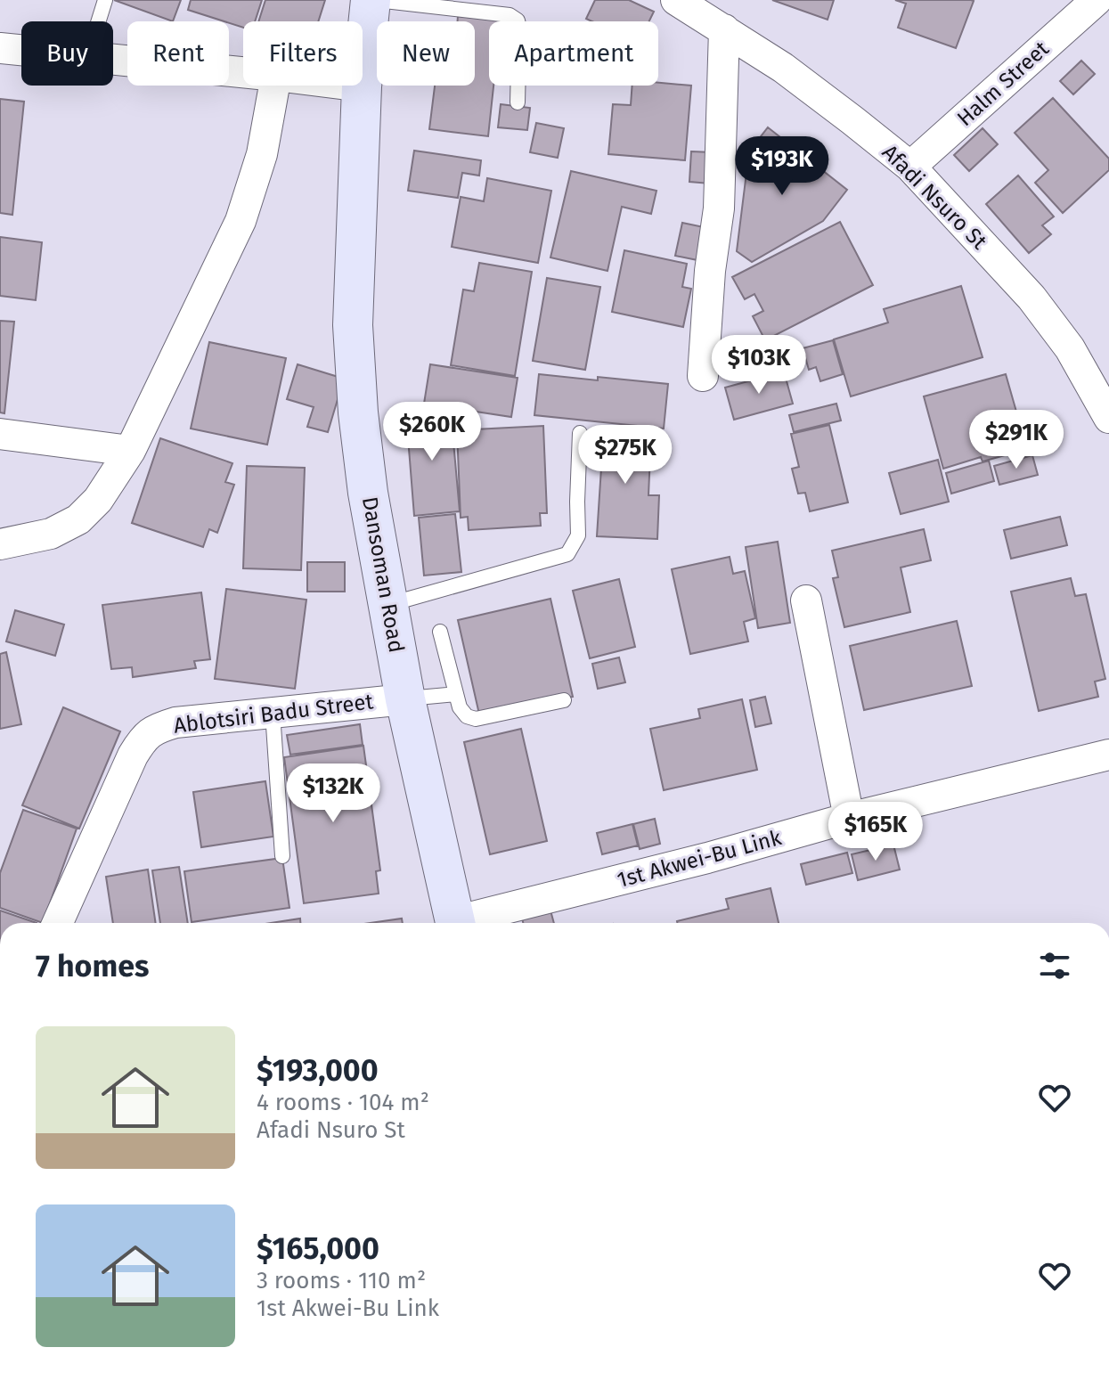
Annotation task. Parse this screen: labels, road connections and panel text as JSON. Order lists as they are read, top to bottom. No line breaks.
{"streets":{"main road":["Dansoman Road"],"street":["Halm Street","Afadi Nsuro St","Ablotsiri Badu Street","1st Akwei-Bu Link"]},"crossings":[["Halm Street","Afadi Nsuro St"],["Dansoman Road","Ablotsiri Badu Street"]],"page":{"chip":["Buy","Rent","Filters","New","Apartment"],"price":["$193K","$103K","$260K","$291K","$275K","$132K","$165K"],"heading":"7 homes","list":[{"name":"$193,000","note":"4 rooms · 104 m² · Afadi Nsuro St"},{"name":"$165,000","note":"3 rooms · 110 m² · 1st Akwei-Bu Link"}]}}
